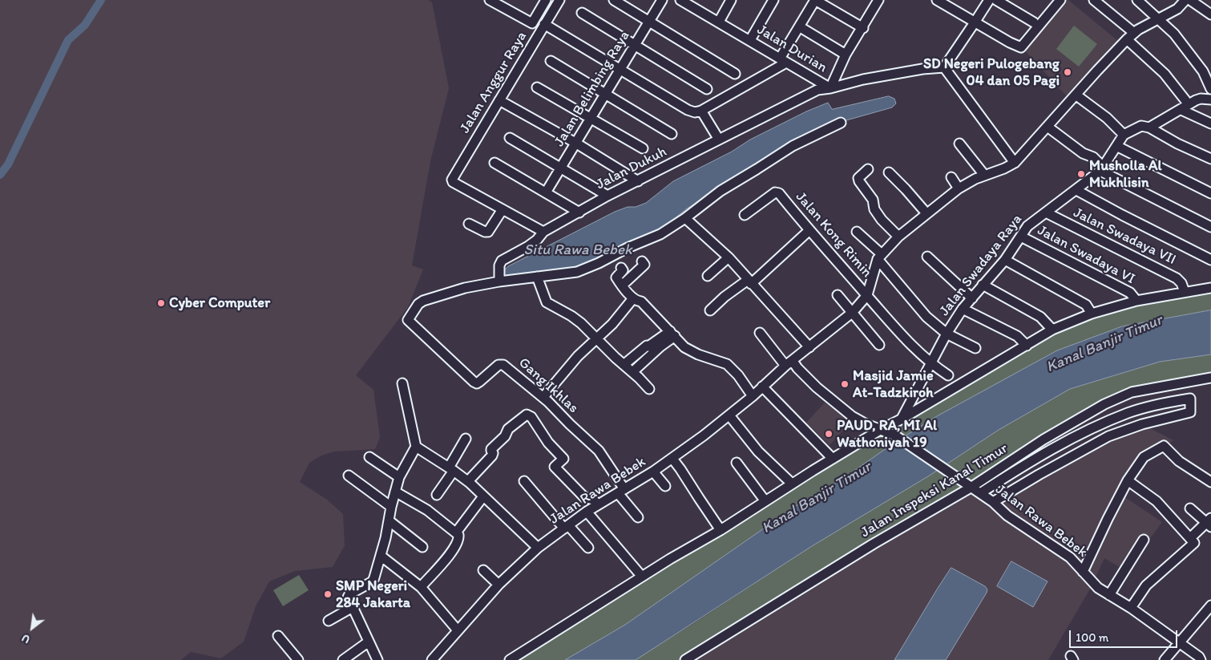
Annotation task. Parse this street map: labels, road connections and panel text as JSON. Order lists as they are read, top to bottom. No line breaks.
{"streets":{"street":["Jalan Durian","Jalan Anggur Raya","Jalan Belimbing Raya","Jalan Dukuh","Jalan Kong Rimin","Jalan Swadaya VII","Jalan Swadaya VI","Jalan Swadaya Raya","Gang Ikhlas","Jalan Rawa Bebek","Jalan Inspeksi Kanal Timur"]},"crossings":[["Jalan Durian","Jalan Dukuh"],["Jalan Dukuh","Gang Ikhlas"],["Jalan Kong Rimin","Jalan Swadaya Raya"],["Jalan Kong Rimin","Jalan Rawa Bebek"],["Jalan Swadaya VII","Jalan Swadaya Raya"],["Jalan Swadaya VI","Jalan Swadaya Raya"],["Gang Ikhlas","Jalan Rawa Bebek"],["Jalan Rawa Bebek","Jalan Inspeksi Kanal Timur"]],"water":["Situ Rawa Bebek","Kanal Banjir Timur"],"places":["SD Negeri Pulogebang 04 dan 05 Pagi","Musholla Al Mukhlisin","Cyber Computer","Masjid Jamie At-Tadzkiroh","PAUD, RA, MI Al Wathoniyah 19","SMP Negeri 284 Jakarta"],"scale_bar":"100 m","north":"bottom left"}
